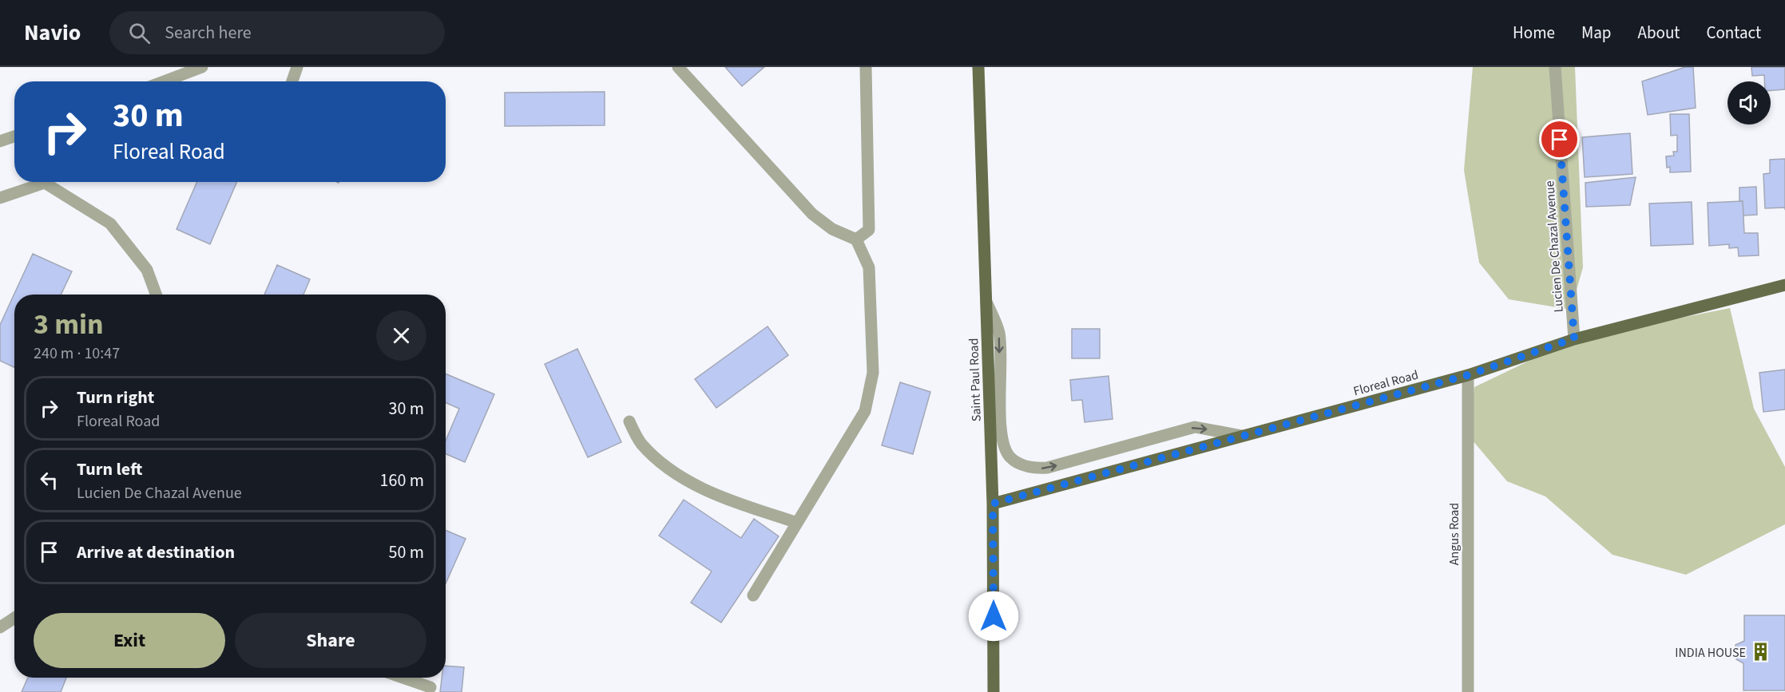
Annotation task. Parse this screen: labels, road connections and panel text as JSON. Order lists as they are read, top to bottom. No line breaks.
{"streets":{"main road":["Saint Paul Road","Floreal Road"],"street":["Lucien De Chazal Avenue","Angus Road"]},"crossings":[["Lucien De Chazal Avenue","Floreal Road"],["Saint Paul Road","Floreal Road"],["Floreal Road","Angus Road"]],"places":{"building":["INDIA HOUSE"]},"page":{"header":"Navio","search":"Search here","nav":["Home","Map","About","Contact"],"turn":["30 m","Floreal Road"],"heading":["3 min","240 m · 10:47"],"list":[{"name":"Turn right","note":"Floreal Road","value":"30 m"},{"name":"Turn left","note":"Lucien De Chazal Avenue","value":"160 m"},{"name":"Arrive at destination","value":"50 m"}],"buttons":["Exit","Share"]}}
